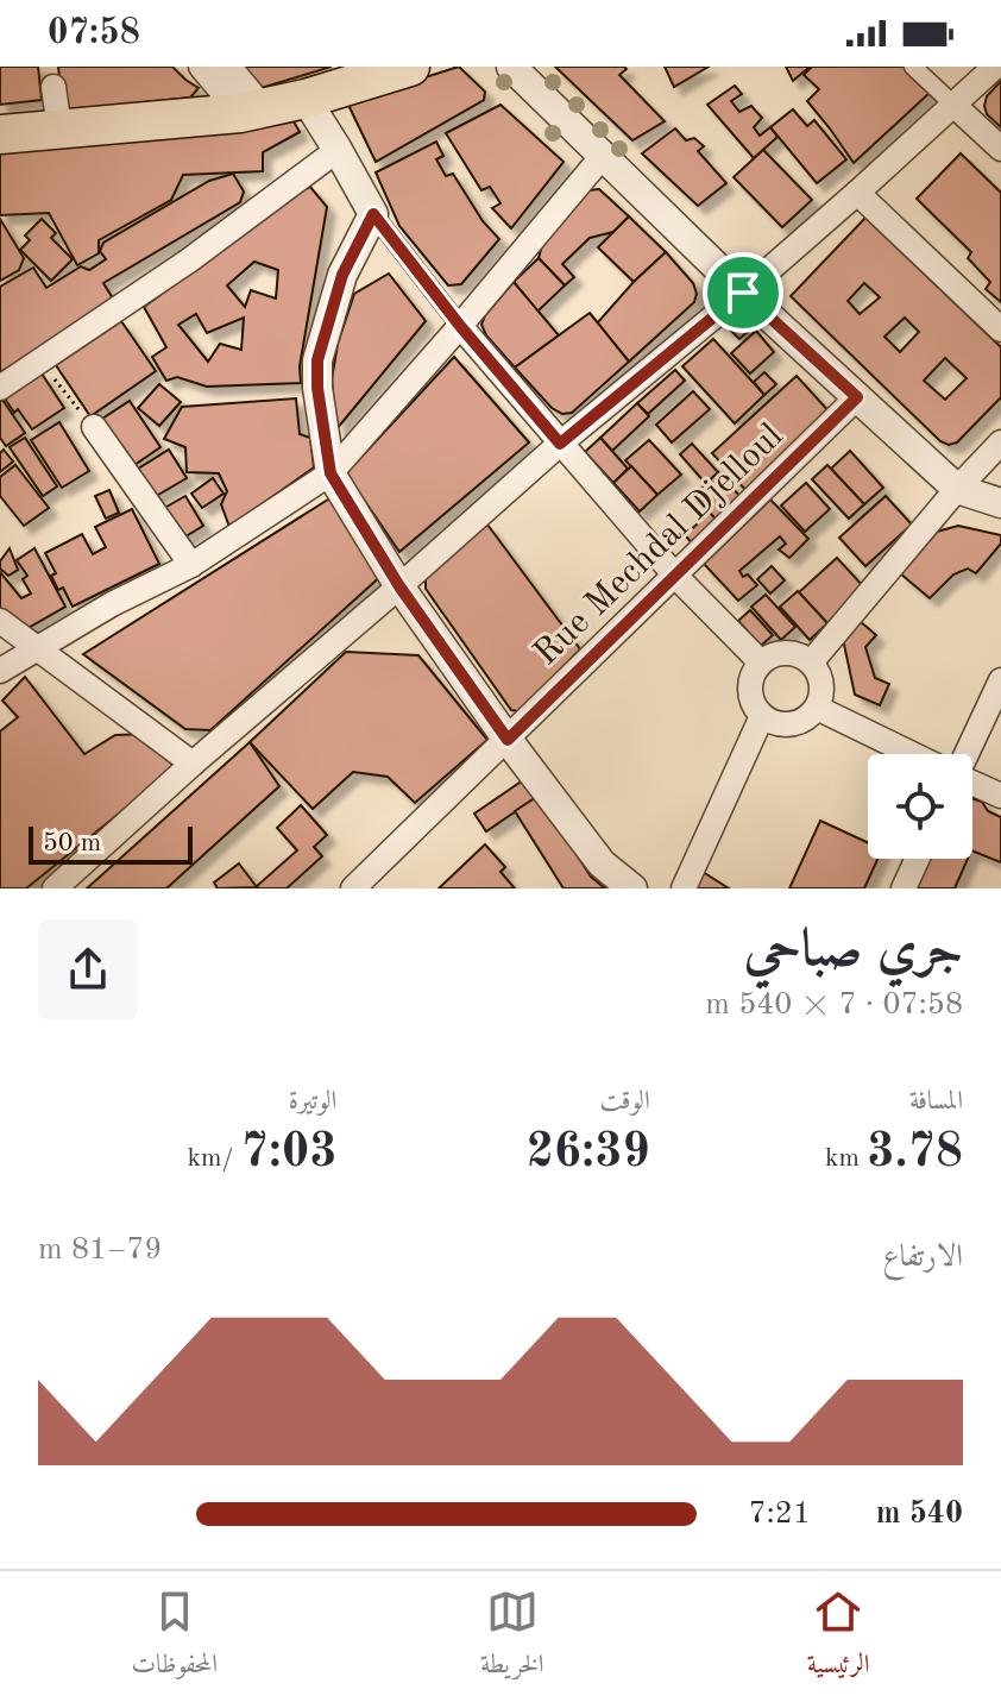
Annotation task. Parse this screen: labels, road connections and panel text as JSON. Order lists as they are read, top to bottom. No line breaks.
{"streets":{"street":["Rue Mechdal Djelloul"]},"scale_bar":"50 m","page":{"status":"07:58","scale":"50 m","heading":["جري صباحي","07:58 · 7 × 540 m"],"stats":[["المسافة","3.78 km"],["الوقت","26:39"],["الوتيرة","7:03 /km"]],"chart":["الارتفاع","79–81 m"],"list":[{"name":"540 m","note":"7:21"}],"tabs":["الرئيسية","الخريطة","المحفوظات"]}}
